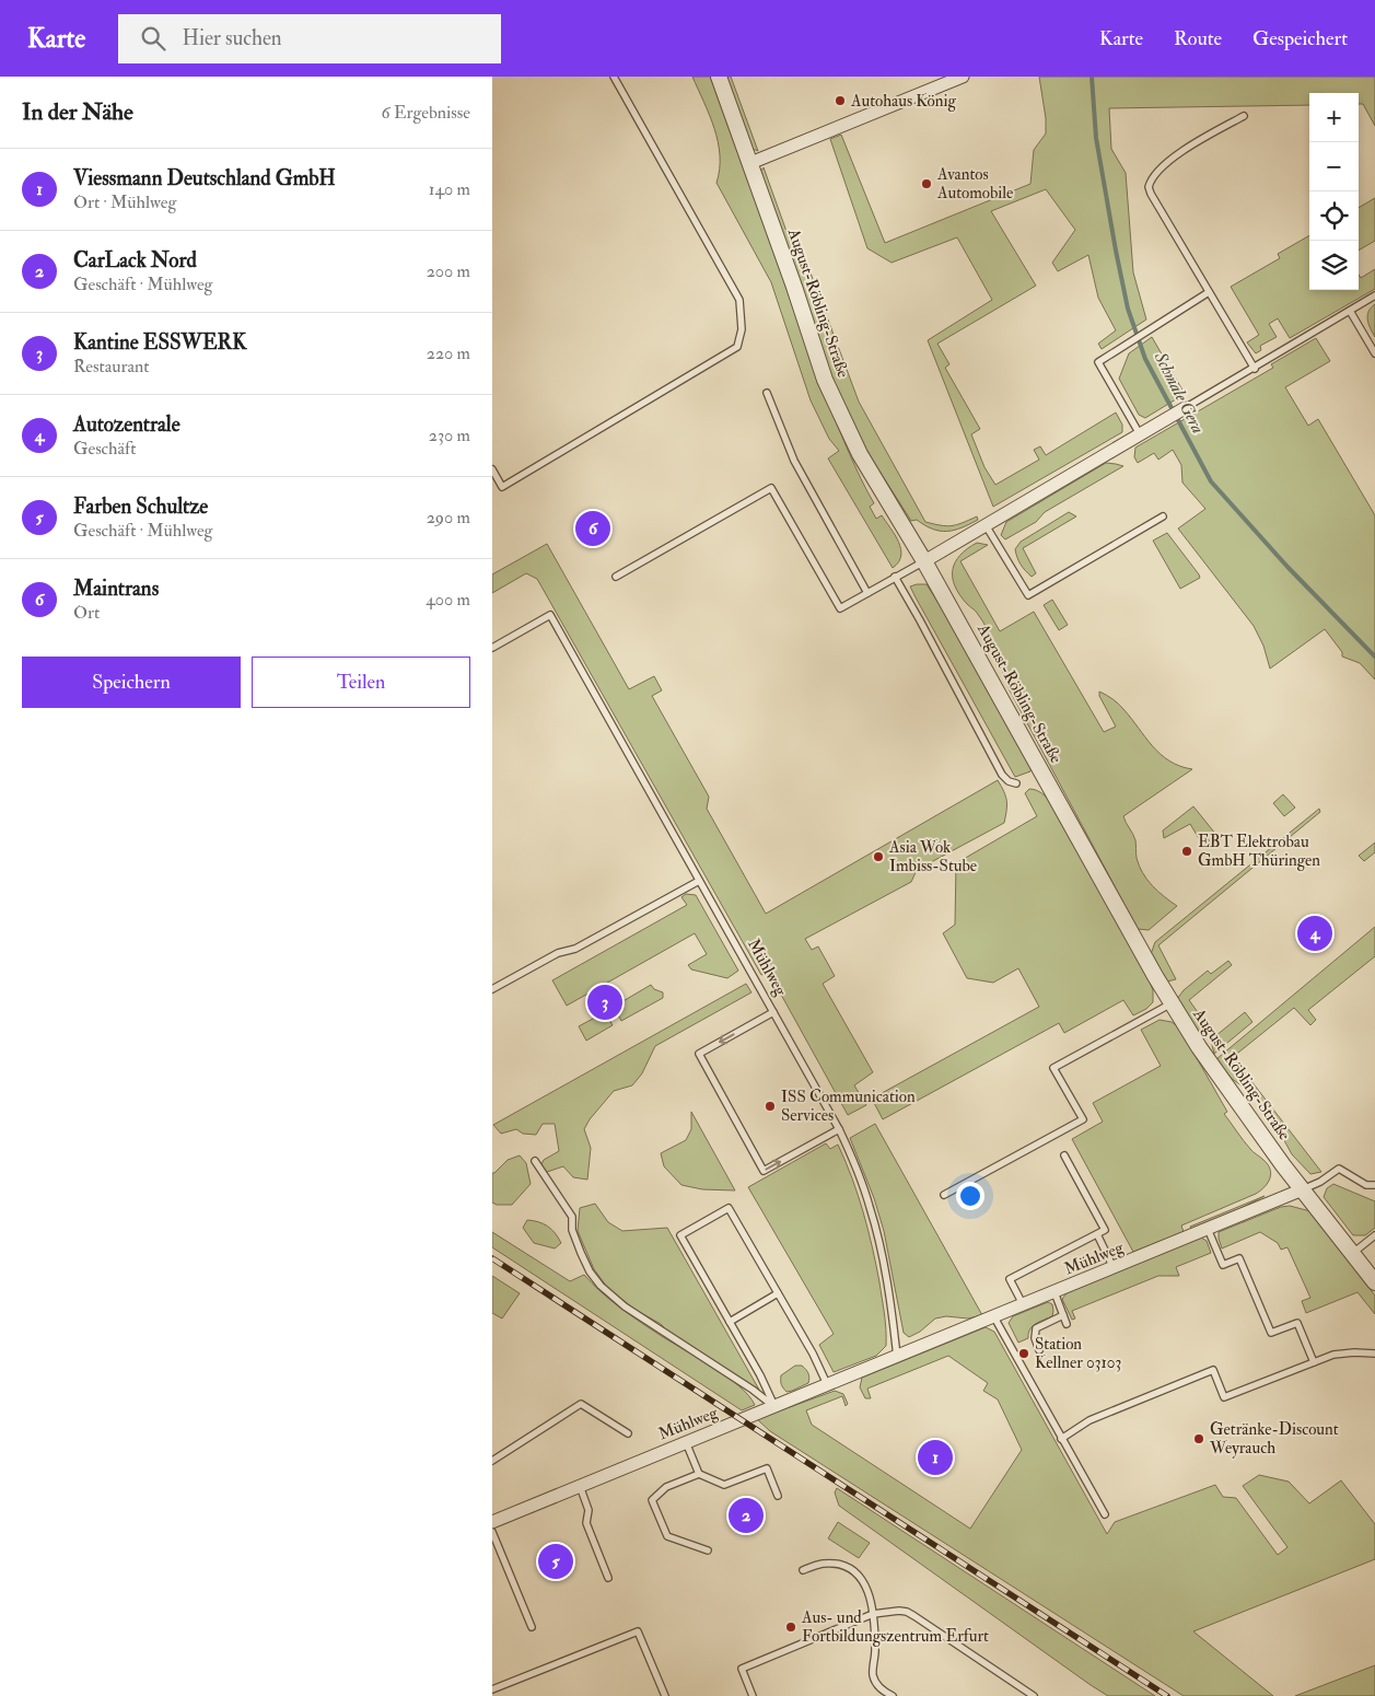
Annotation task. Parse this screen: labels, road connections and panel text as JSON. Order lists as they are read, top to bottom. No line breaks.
{"streets":{"street":["August-Röbling-Straße","Mühlweg"]},"crossings":[["August-Röbling-Straße","Mühlweg"]],"water":["Schmale Gera"],"places":["Autohaus König","Avantos Automobile","EBT Elektrobau GmbH Thüringen","Asia Wok Imbiss-Stube","ISS Communication Services","Station Kellner 03103","Getränke-Discount Weyrauch","Aus- und Fortbildungszentrum Erfurt"],"page":{"header":"Karte","search":"Hier suchen","nav":["Karte","Route","Gespeichert"],"heading":["In der Nähe","6 Ergebnisse"],"map_buttons":["+","−"],"list":[{"mark":"1","name":"Viessmann Deutschland GmbH","note":"Ort · Mühlweg","value":"140 m"},{"mark":"2","name":"CarLack Nord","note":"Geschäft · Mühlweg","value":"200 m"},{"mark":"3","name":"Kantine ESSWERK","note":"Restaurant","value":"220 m"},{"mark":"4","name":"Autozentrale","note":"Geschäft","value":"230 m"},{"mark":"5","name":"Farben Schultze","note":"Geschäft · Mühlweg","value":"290 m"},{"mark":"6","name":"Maintrans","note":"Ort","value":"400 m"}],"pins":["6","4","3","1","2","5"],"buttons":["Speichern","Teilen"]}}
